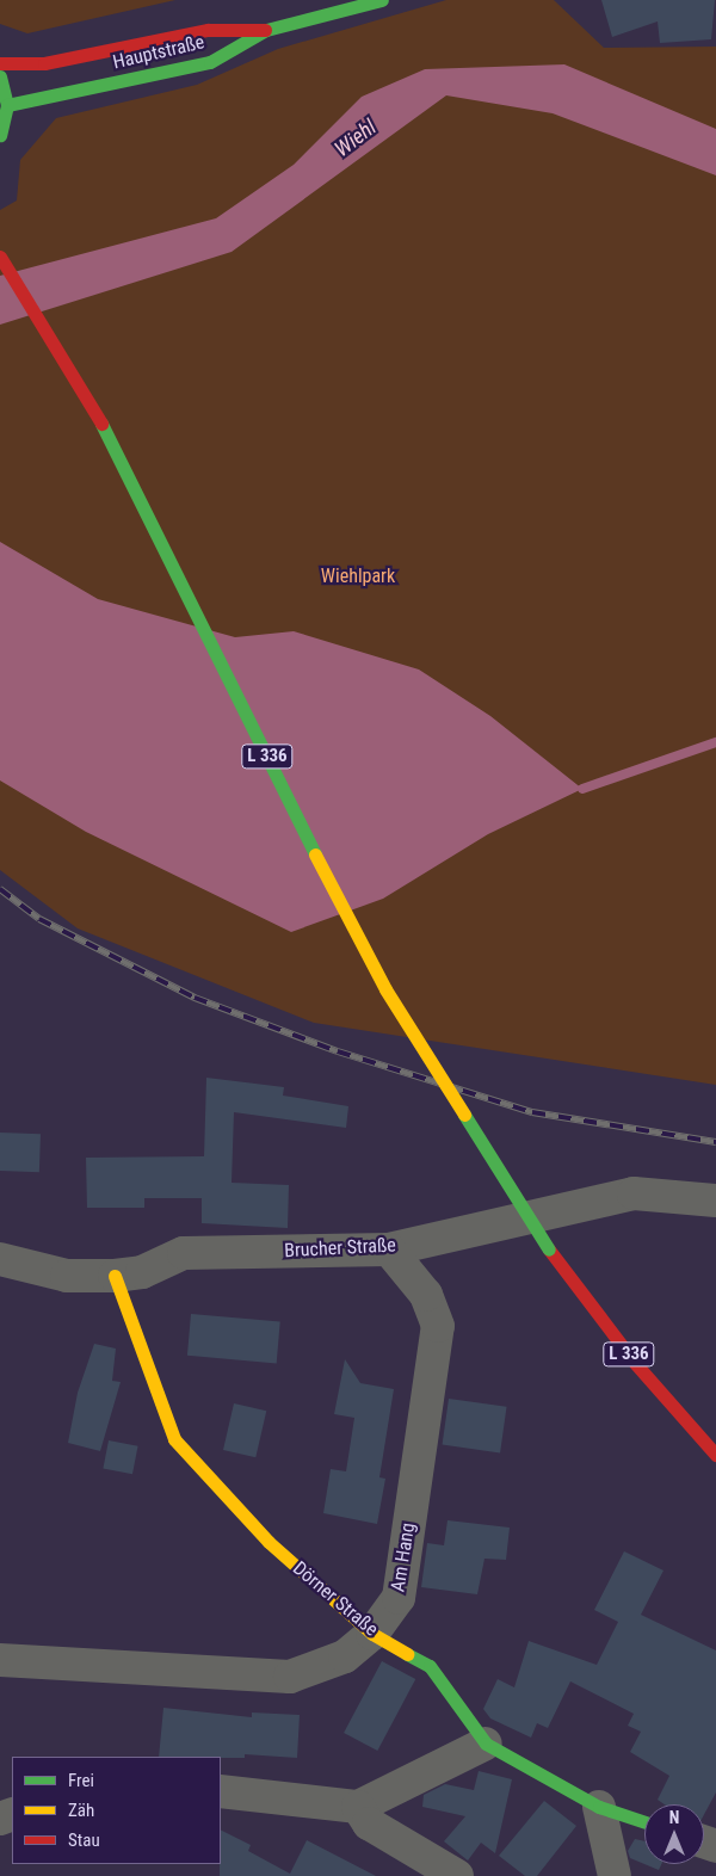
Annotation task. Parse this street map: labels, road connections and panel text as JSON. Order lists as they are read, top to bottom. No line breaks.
{"streets":{"street":["Hauptstraße","L 336","Brucher Straße","Am Hang","Dörner Straße"]},"crossings":[["Brucher Straße","Am Hang"],["Brucher Straße","Dörner Straße"],["Am Hang","Dörner Straße"]],"water":["Wiehl"],"parks":["Wiehlpark"],"legend":["Frei","Zäh","Stau"],"north":"top"}
